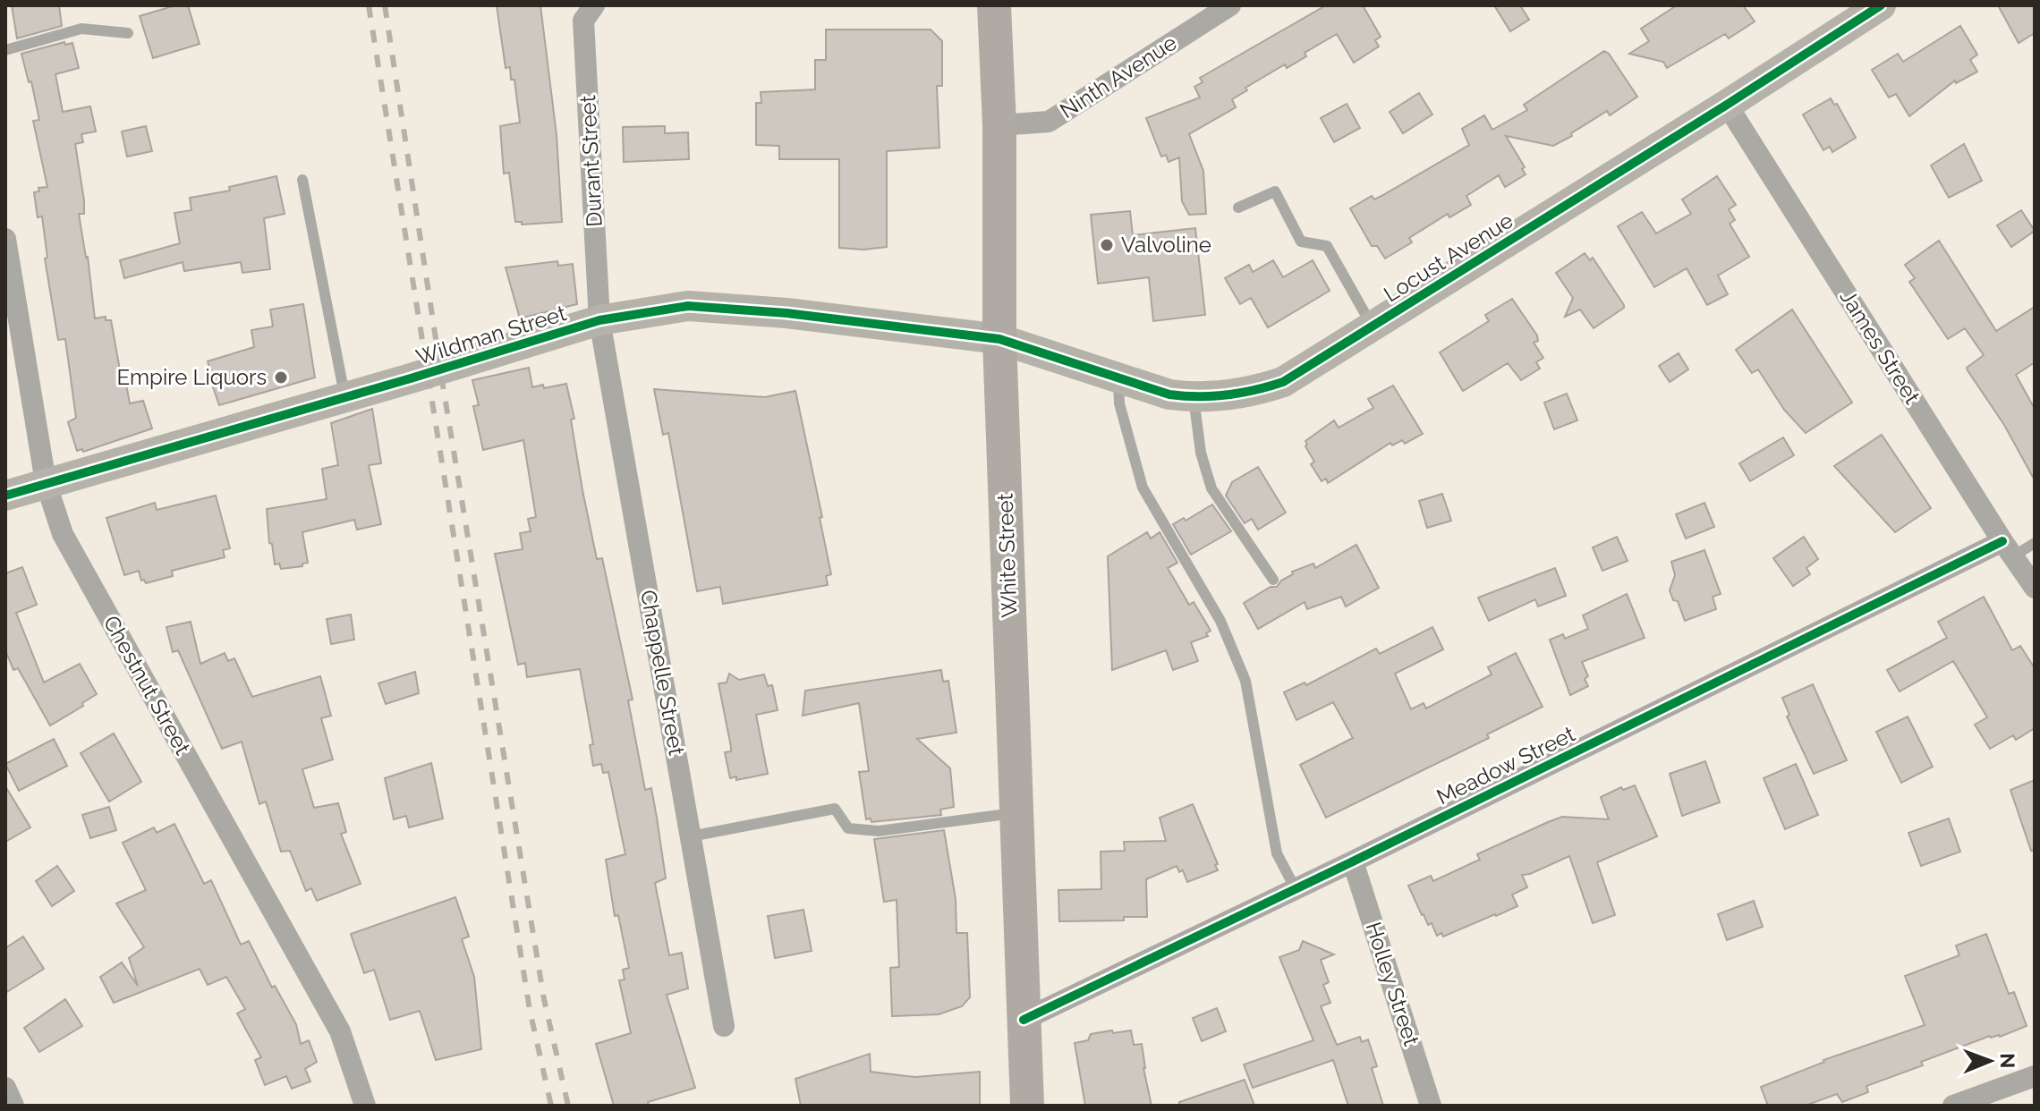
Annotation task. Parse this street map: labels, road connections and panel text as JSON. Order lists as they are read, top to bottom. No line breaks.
{"streets":{"main road":["White Street"],"street":["Ninth Avenue","Durant Street","Locust Avenue","Wildman Street","James Street","Chappelle Street","Chestnut Street","Meadow Street","Holley Street"]},"crossings":[["Ninth Avenue","White Street"],["Durant Street","Wildman Street"],["Durant Street","Chappelle Street"],["Locust Avenue","Wildman Street"],["Locust Avenue","James Street"],["Locust Avenue","White Street"],["Wildman Street","White Street"],["Wildman Street","Chappelle Street"],["Wildman Street","Chestnut Street"],["James Street","Meadow Street"],["White Street","Meadow Street"],["Meadow Street","Holley Street"]],"places":["Valvoline","Empire Liquors"],"north":"right"}
